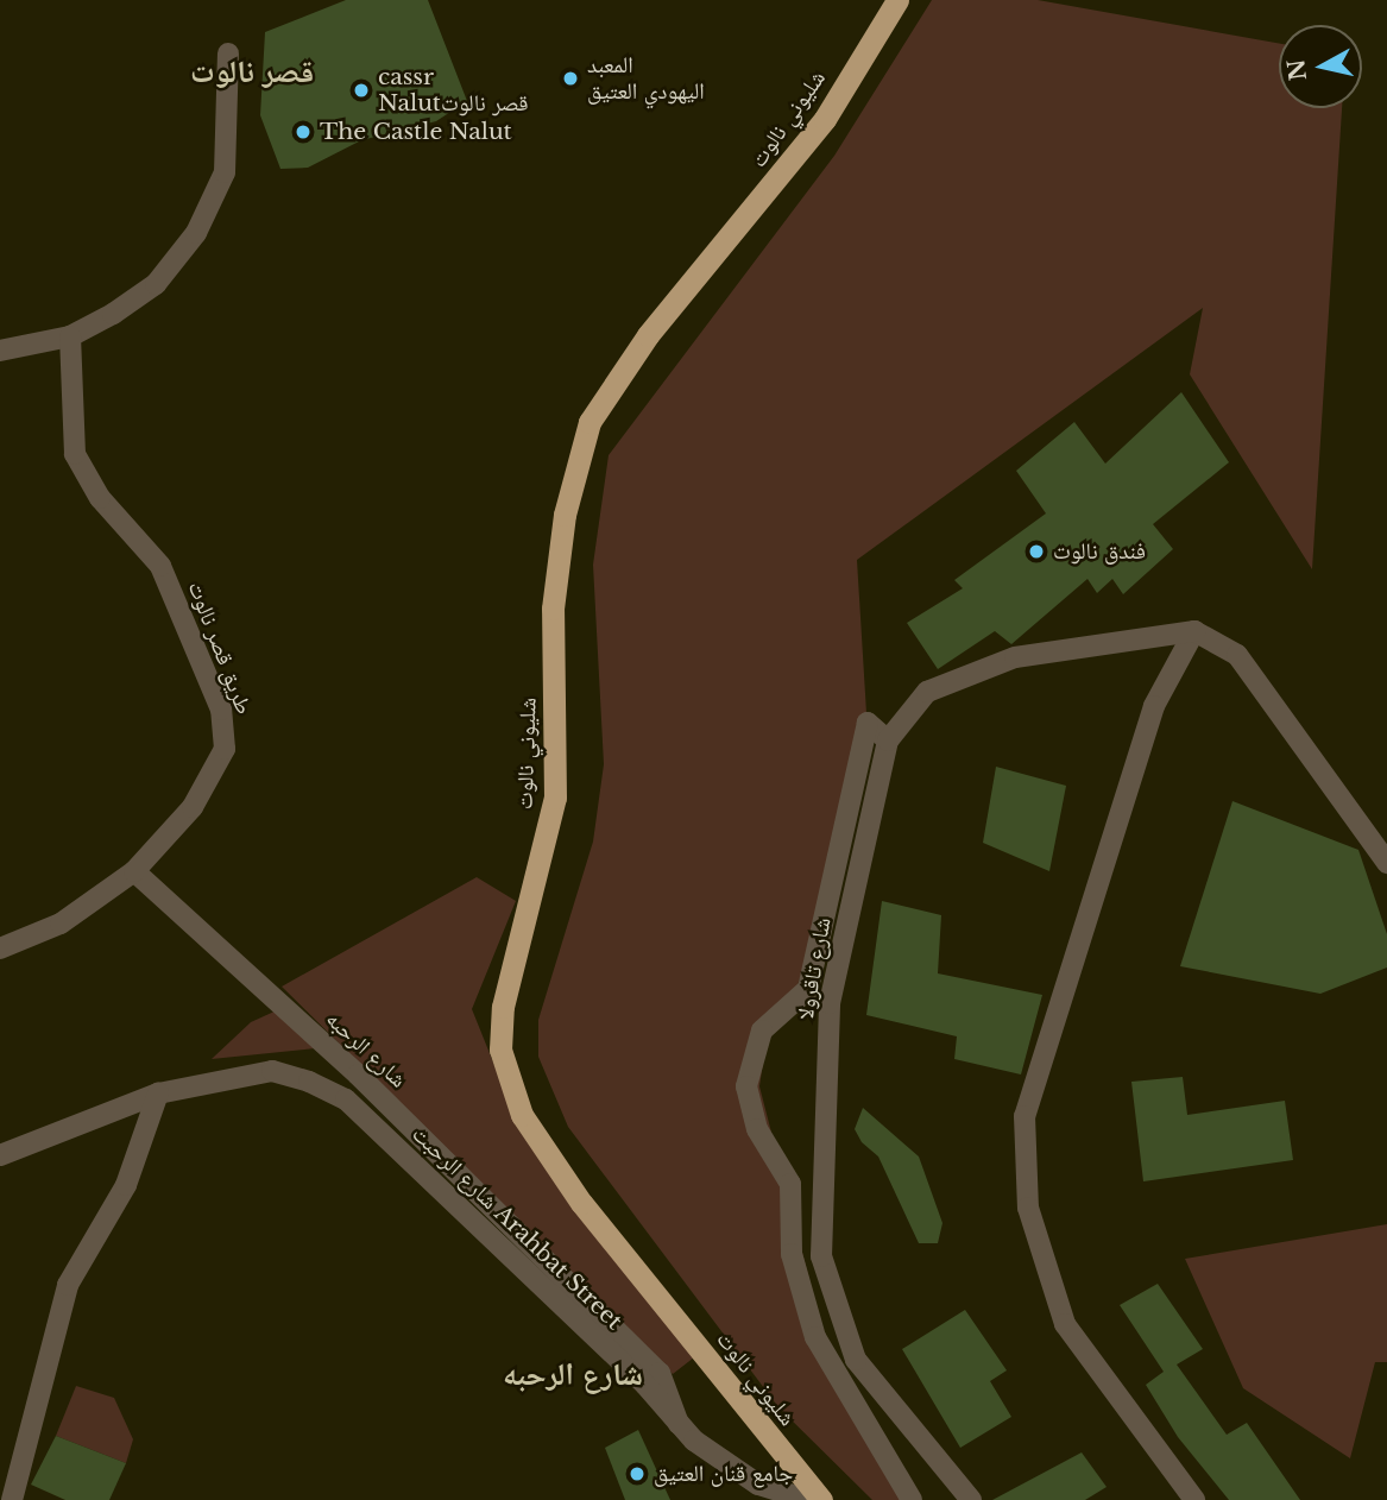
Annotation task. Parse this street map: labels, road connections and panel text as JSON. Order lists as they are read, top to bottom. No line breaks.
{"streets":{"highway":["شليوني نالوت"],"street":["طريق قصر نالوت","شارع تاقرولا","شارع الرحبه","شارع الرحبت Arahbat Street"]},"crossings":[["طريق قصر نالوت","شارع الرحبه"],["شارع الرحبه","شارع الرحبت Arahbat Street"]],"districts":["قصر نالوت","شارع الرحبه"],"places":["المعبد اليهودي العتيق","cassr Nalutقصر نالوت","The Castle Nalut","فندق نالوت","جامع قنان العتيق"],"north":"left"}
